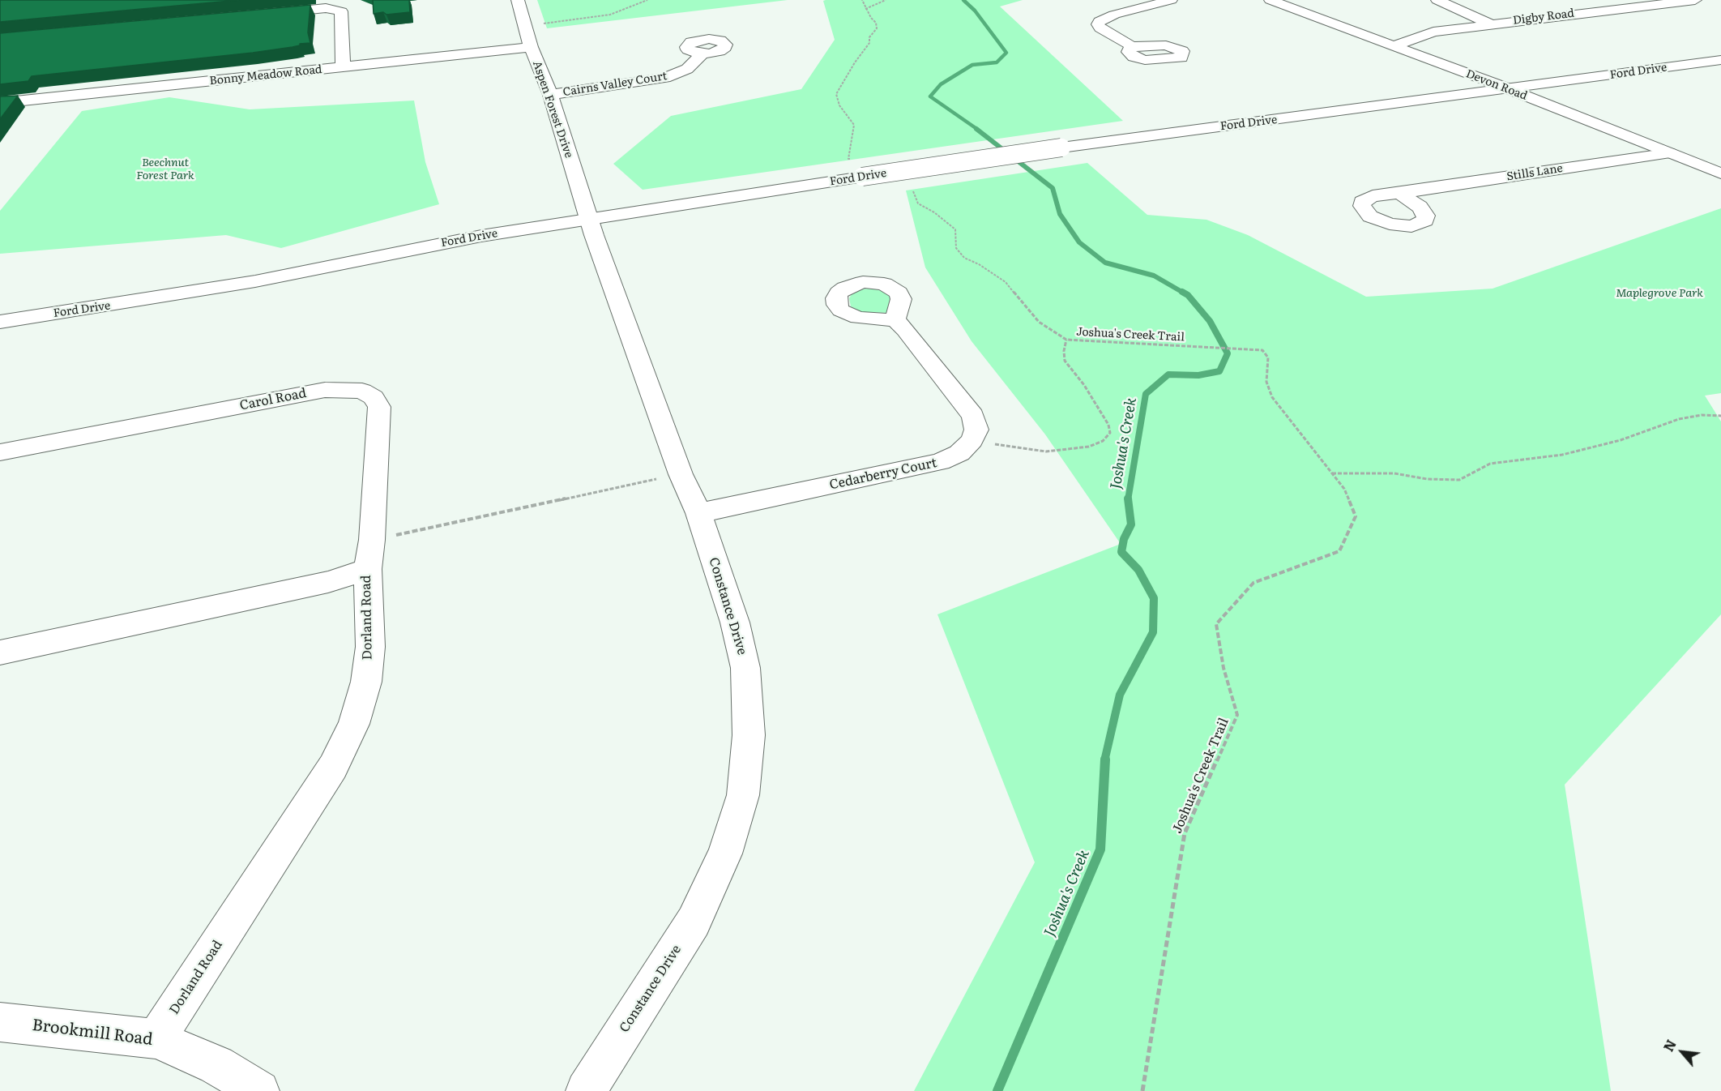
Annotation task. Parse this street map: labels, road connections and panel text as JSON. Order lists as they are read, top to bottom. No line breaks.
{"streets":{"street":["Digby Road","Ford Drive","Bonny Meadow Road","Cairns Valley Court","Devon Road","Aspen Forest Drive","Stills Lane","Carol Road","Cedarberry Court","Constance Drive","Dorland Road","Brookmill Road"],"path":["Joshua's Creek Trail"]},"crossings":[["Digby Road","Devon Road"],["Ford Drive","Devon Road"],["Ford Drive","Aspen Forest Drive"],["Ford Drive","Constance Drive"],["Bonny Meadow Road","Aspen Forest Drive"],["Cairns Valley Court","Aspen Forest Drive"],["Devon Road","Stills Lane"],["Aspen Forest Drive","Constance Drive"],["Carol Road","Dorland Road"],["Cedarberry Court","Constance Drive"],["Dorland Road","Brookmill Road"]],"water":["Joshua's Creek"],"parks":["Beechnut Forest Park","Maplegrove Park"],"north":"top left"}
